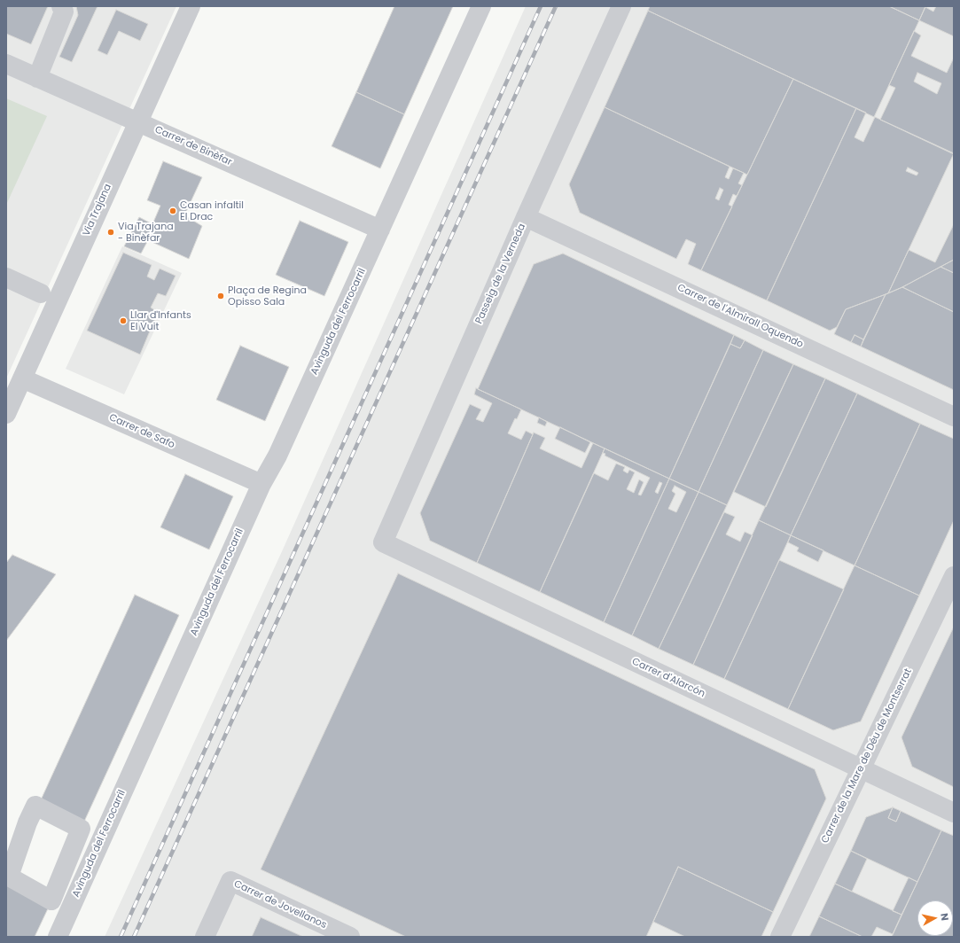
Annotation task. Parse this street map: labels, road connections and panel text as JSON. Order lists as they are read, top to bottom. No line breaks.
{"streets":{"street":["Carrer de Binèfar","Via Trajana","Passeig de la Verneda","Carrer de l'Almirall Oquendo","Avinguda del Ferrocarril","Carrer de Safo","Carrer d'Alarcón","Carrer de la Mare de Déu de Montserrat","Carrer de Jovellanos"]},"crossings":[["Carrer de Binèfar","Via Trajana"],["Carrer de Binèfar","Avinguda del Ferrocarril"],["Via Trajana","Carrer de Safo"],["Passeig de la Verneda","Carrer de l'Almirall Oquendo"],["Passeig de la Verneda","Carrer d'Alarcón"],["Avinguda del Ferrocarril","Carrer de Safo"],["Carrer d'Alarcón","Carrer de la Mare de Déu de Montserrat"]],"places":["Casan infaltil El Drac","Via Trajana - Binèfar","Plaça de Regina Opisso Sala","Llar d'Infants El Vuit"],"north":"right"}
